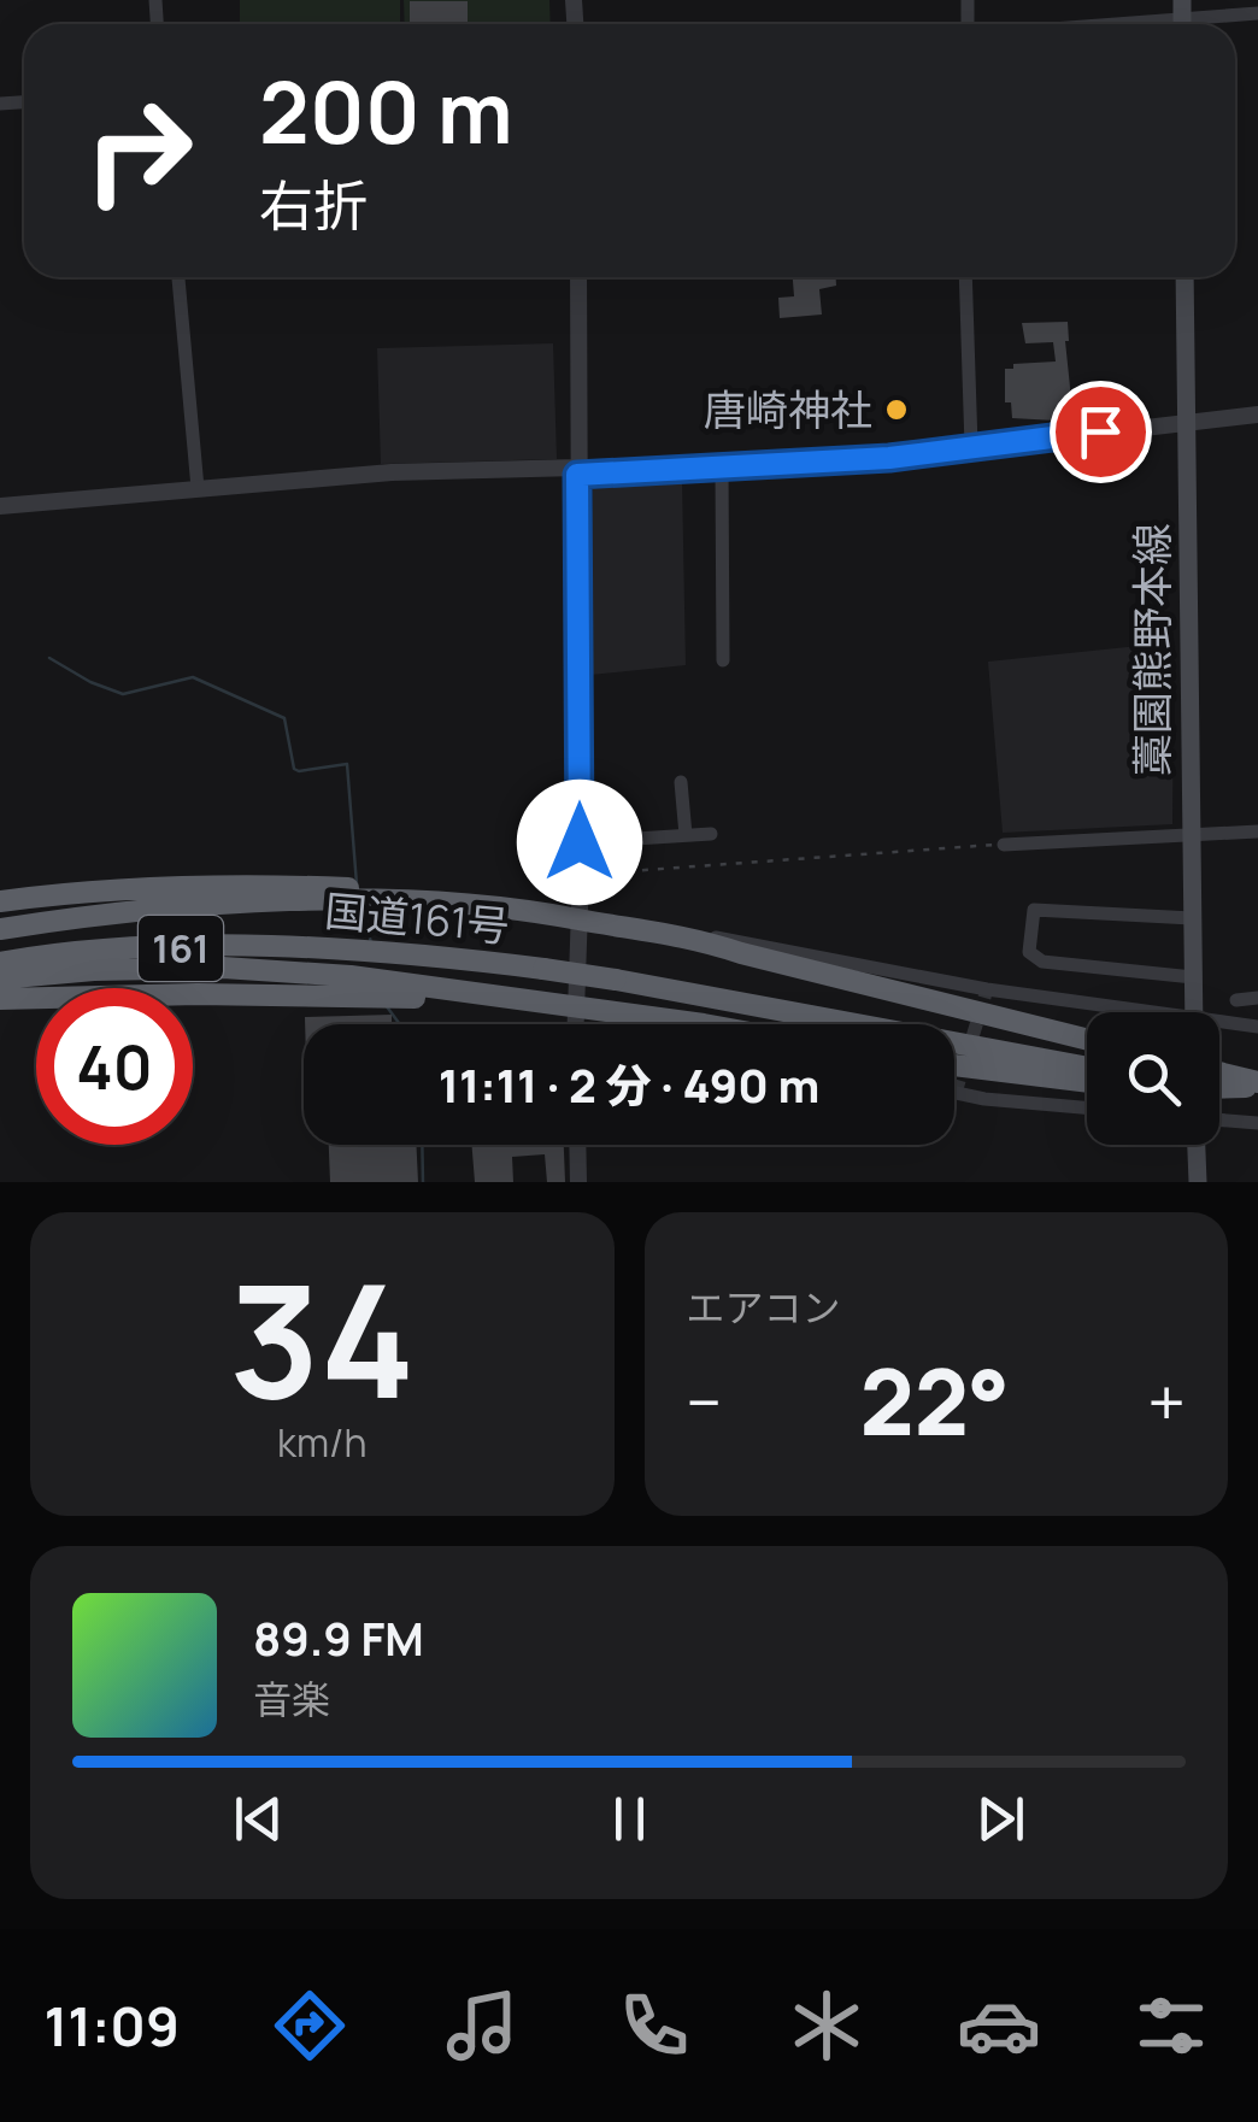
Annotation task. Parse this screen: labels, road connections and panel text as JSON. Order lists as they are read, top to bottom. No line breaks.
{"streets":{"highway":["国道161号","161"],"main road":["藁園熊野本線"]},"places":["唐崎神社"],"page":{"turn":["200 m","右折"],"limit":"40","trip":"11:11 · 2 分 · 490 m","tile":[["34","km/h"],"エアコン"],"heat":["−","22°","+"],"song":["89.9 FM","音楽"],"tabs":"11:09"}}
